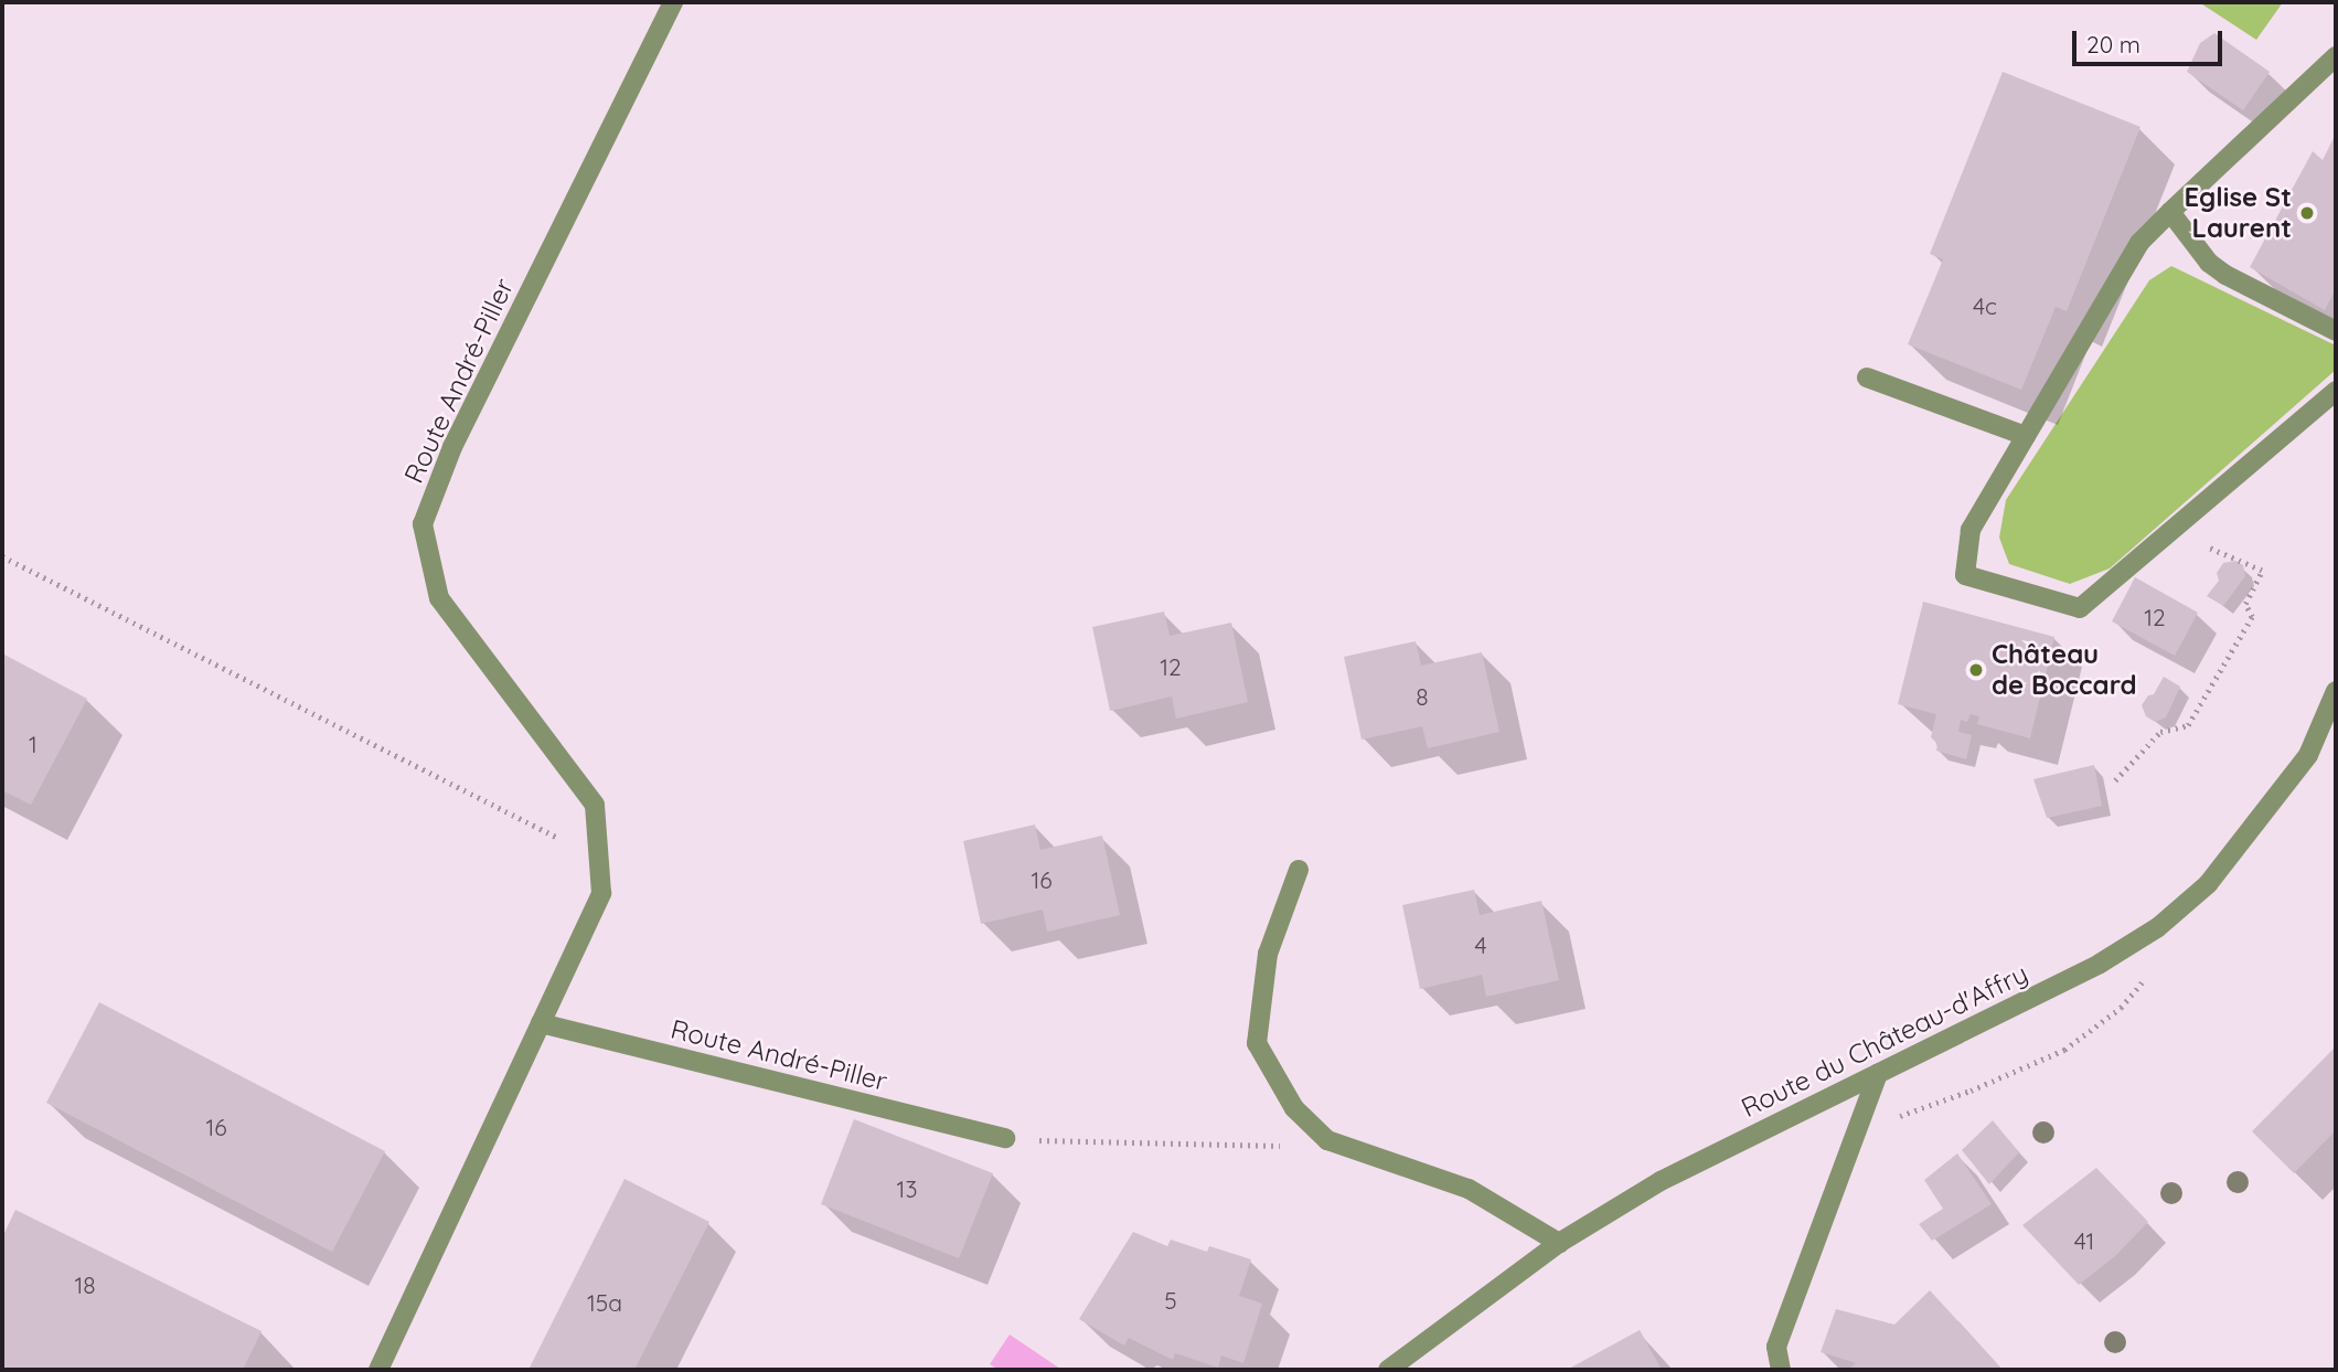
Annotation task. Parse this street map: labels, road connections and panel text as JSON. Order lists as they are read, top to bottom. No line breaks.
{"streets":{"street":["Route André-Piller","Route du Château-d'Affry"]},"places":["Eglise St Laurent","Château de Boccard"],"house_numbers":["4c","12","12","8","1","16","4","16","13","41","18","5","15a"],"scale_bar":"20 m"}
